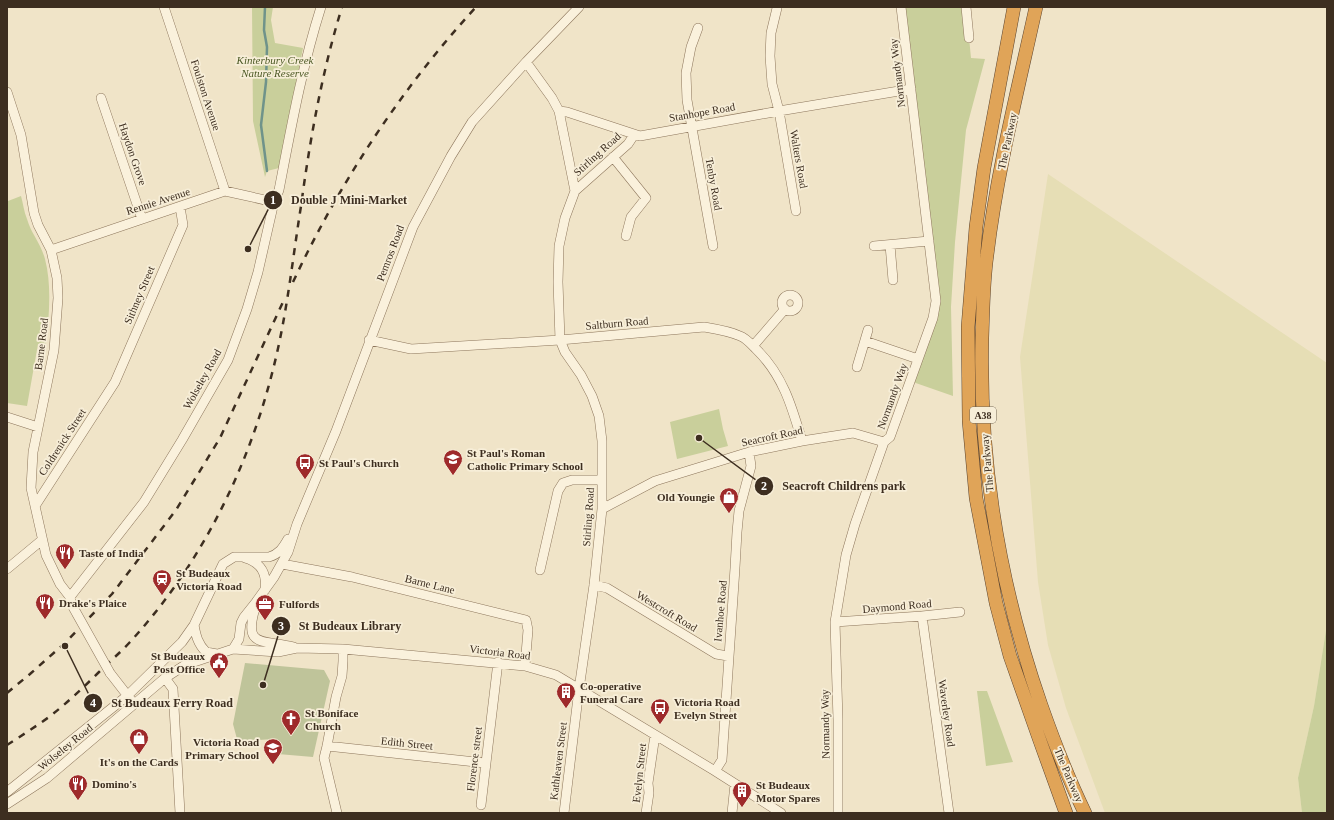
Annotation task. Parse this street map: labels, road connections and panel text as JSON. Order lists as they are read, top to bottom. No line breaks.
{"streets":{"highway":["The Parkway","A38"],"street":["Normandy Way","Foulston Avenue","Stanhope Road","Haydon Grove","Stirling Road","Walters Road","Tenby Road","Rennie Avenue","Pemros Road","Sithney Street","Saltburn Road","Barne Road","Wolseley Road","Seacroft Road","Coldrenick Street","Barne Lane","Daymond Road","Westcroft Road","Ivanhoe Road","Victoria Road","Waverley Road","Edith Street","Florence street","Kathleaven Street","Evelyn Street"]},"crossings":[["Normandy Way","Stanhope Road"],["Normandy Way","Seacroft Road"],["Normandy Way","Daymond Road"],["Foulston Avenue","Rennie Avenue"],["Stanhope Road","Stirling Road"],["Stanhope Road","Walters Road"],["Stanhope Road","Tenby Road"],["Haydon Grove","Rennie Avenue"],["Stirling Road","Saltburn Road"],["Stirling Road","Seacroft Road"],["Stirling Road","Westcroft Road"],["Stirling Road","Victoria Road"],["Stirling Road","Kathleaven Street"],["Rennie Avenue","Sithney Street"],["Rennie Avenue","Barne Road"],["Pemros Road","Saltburn Road"],["Pemros Road","Wolseley Road"],["Pemros Road","Barne Lane"],["Pemros Road","Victoria Road"],["Sithney Street","Coldrenick Street"],["Saltburn Road","Seacroft Road"],["Barne Road","Wolseley Road"],["Barne Road","Coldrenick Street"],["Wolseley Road","Victoria Road"],["Seacroft Road","Ivanhoe Road"],["Barne Lane","Victoria Road"],["Daymond Road","Waverley Road"],["Westcroft Road","Ivanhoe Road"],["Ivanhoe Road","Victoria Road"],["Victoria Road","Florence street"],["Victoria Road","Kathleaven Street"],["Victoria Road","Evelyn Street"],["Edith Street","Florence street"]],"parks":["Kinterbury Creek Nature Reserve"],"places":{"other":["Double J Mini-Market","Seacroft Childrens park","St Budeaux Ferry Road","St Budeaux Library"],"school or university":["St Paul's Roman Catholic Primary School","Victoria Road Primary School"],"bus stop":["St Paul's Church","Victoria Road Evelyn Street"],"shop":["Old Youngie","It's on the Cards"],"restaurant":["Taste of India","Drake's Plaice","Domino's"],"station":["St Budeaux Victoria Road"],"office":["Fulfords"],"public building":["St Budeaux Post Office"],"building":["Co-operative Funeral Care","St Budeaux Motor Spares"],"church":["St Boniface Church"]}}
